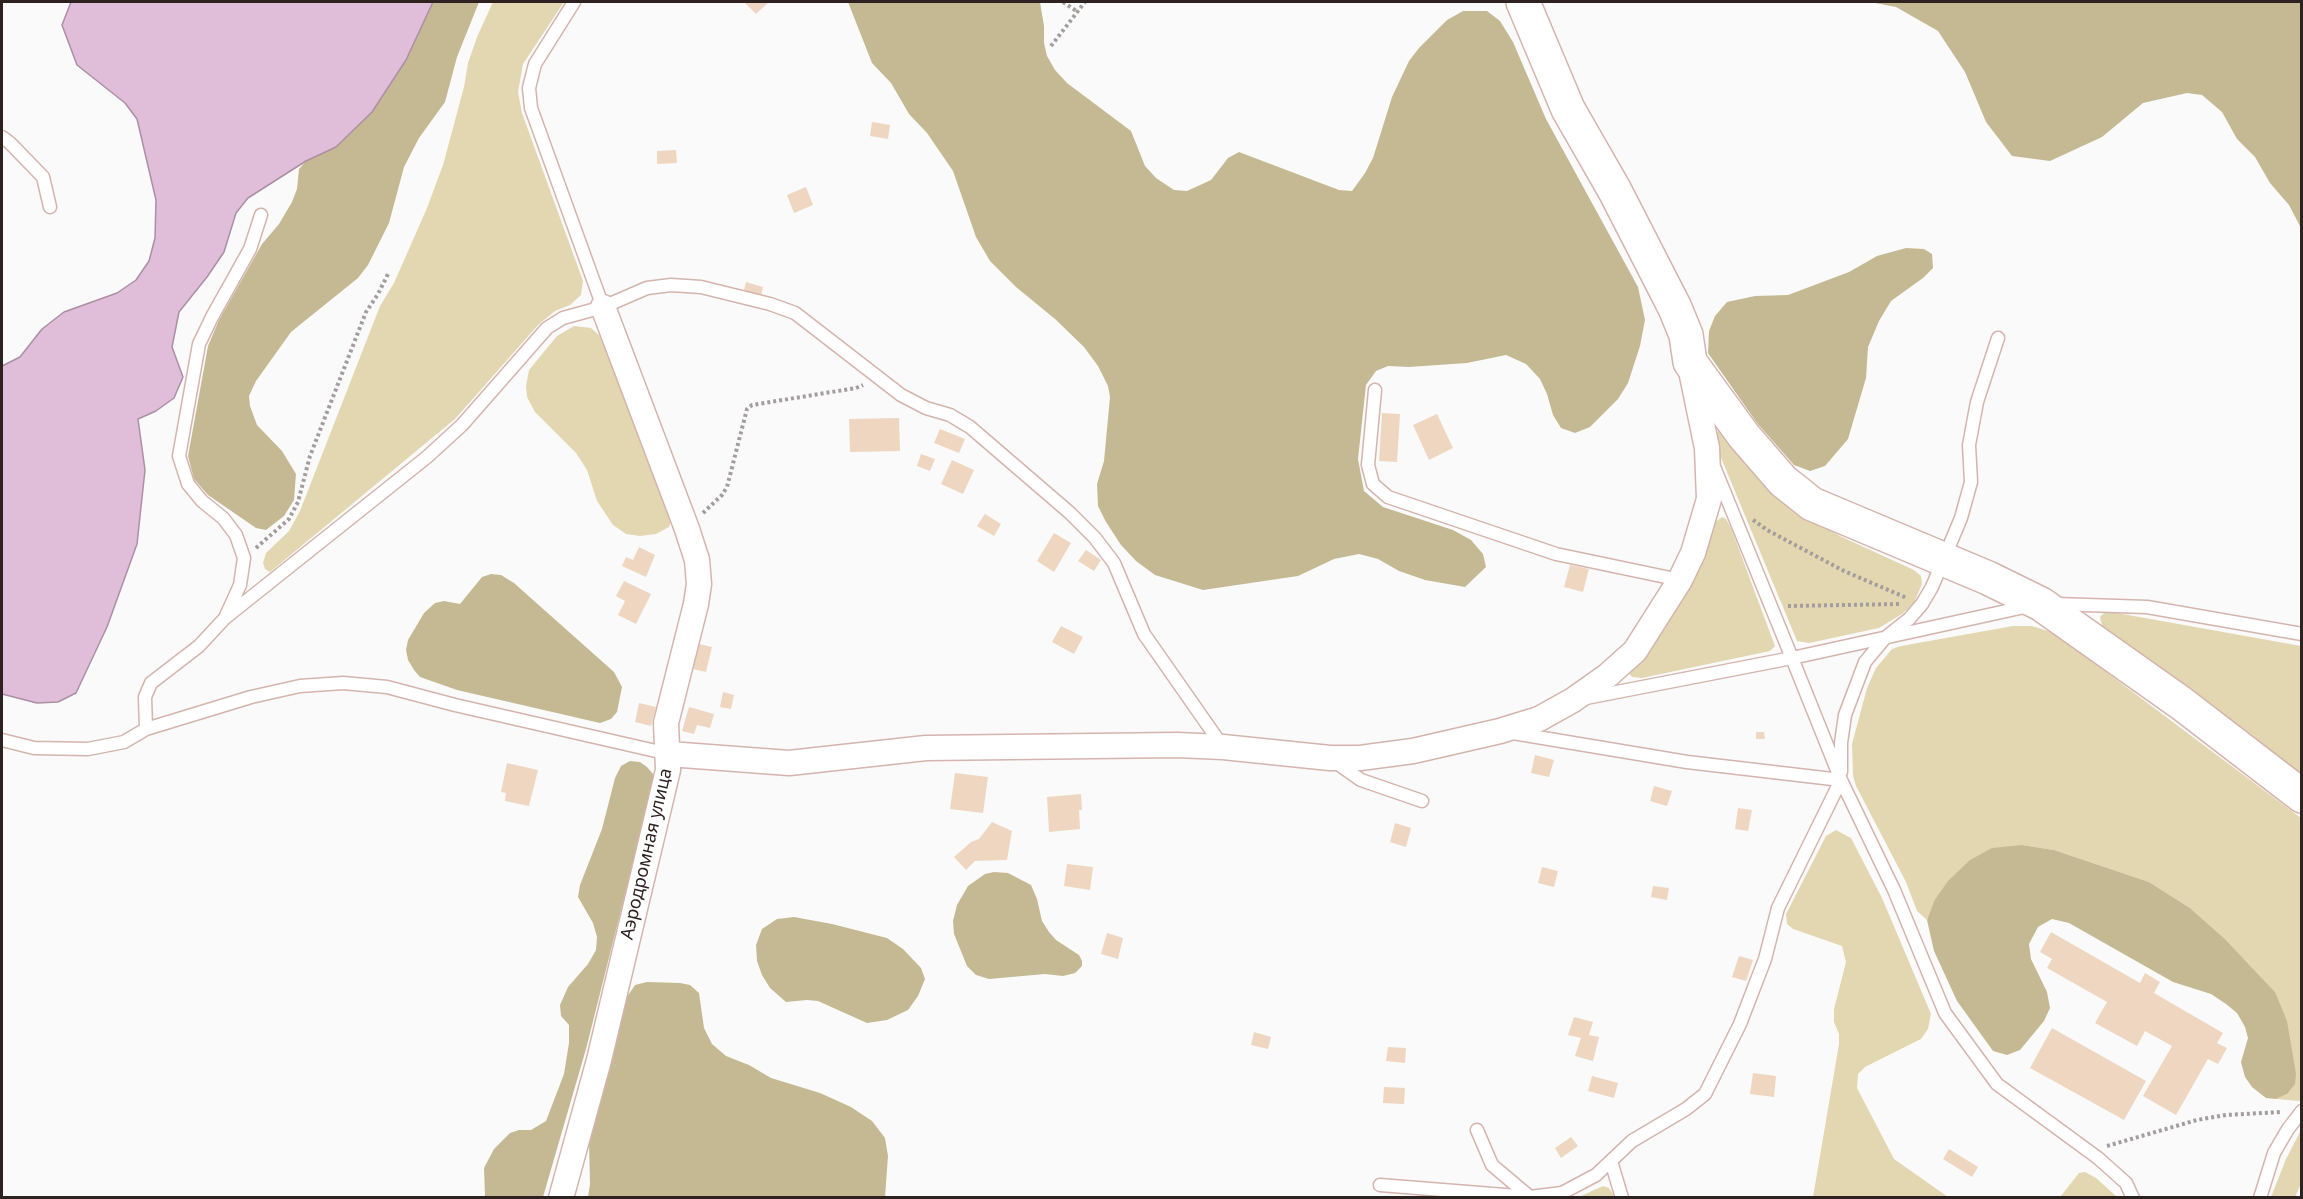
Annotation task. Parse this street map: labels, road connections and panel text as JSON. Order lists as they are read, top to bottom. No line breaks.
{"streets":{"street":["Аэродромная улица"]}}
